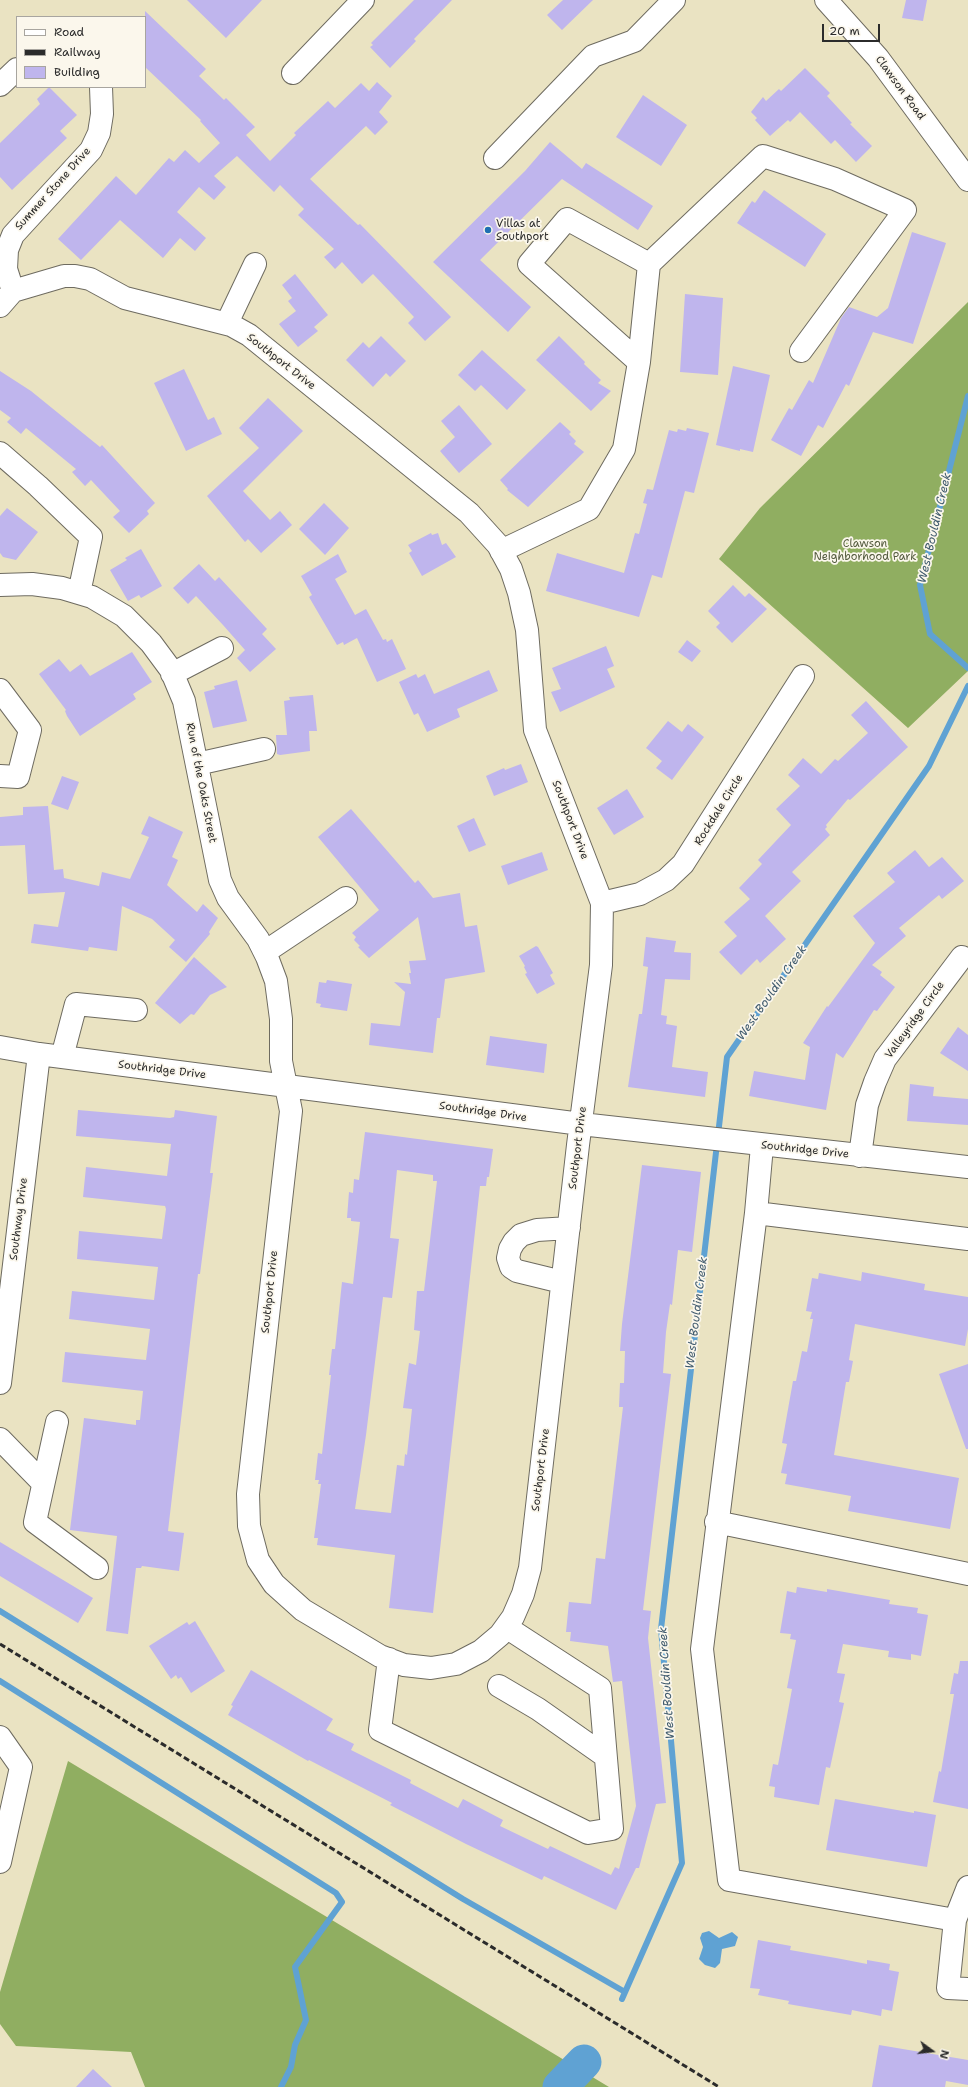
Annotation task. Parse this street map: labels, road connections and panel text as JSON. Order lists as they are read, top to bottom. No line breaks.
{"streets":{"street":["Clawson Road","Summer Stone Drive","Southport Drive","Run of the Oaks Street","Rockdale Circle","Valleyridge Circle","Southridge Drive","Southway Drive"]},"crossings":[["Summer Stone Drive","Southport Drive"],["Southport Drive","Run of the Oaks Street"],["Southport Drive","Rockdale Circle"],["Southport Drive","Southridge Drive"],["Run of the Oaks Street","Southridge Drive"],["Valleyridge Circle","Southridge Drive"],["Southridge Drive","Southway Drive"]],"water":["West Bouldin Creek"],"parks":["Clawson Neighborhood Park"],"places":["Villas at Southport"],"legend":["Road","Railway","Building"],"scale_bar":"20 m","north":"right"}
